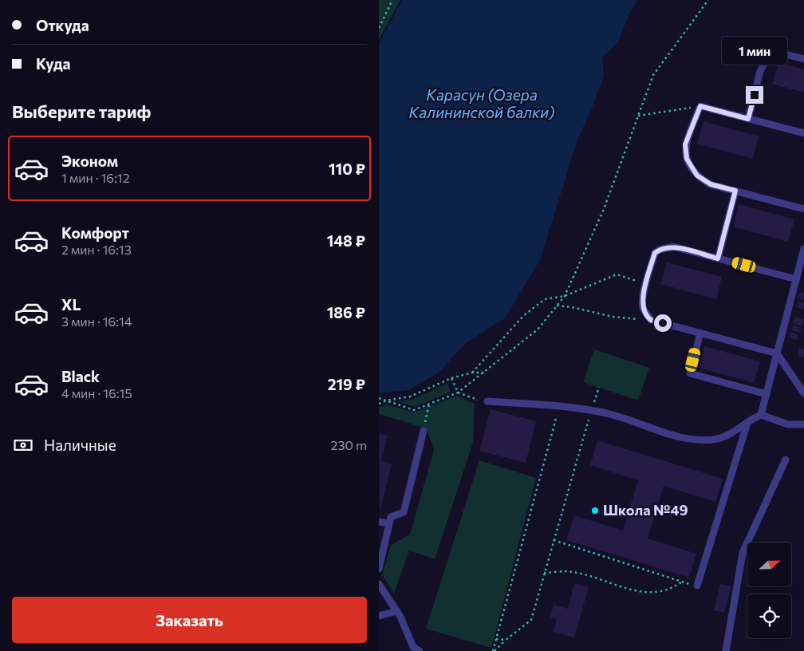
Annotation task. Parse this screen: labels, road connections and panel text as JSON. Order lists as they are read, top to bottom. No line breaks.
{"water":["Карасун (Озера Калининской балки)"],"places":["Школа №49"],"north":"right","page":{"banner":["Откуда","Куда"],"bubble":"1 мин","heading":"Выберите тариф","list":[{"name":"Эконом","note":"1 мин · 16:12","value":"110 ₽"},{"name":"Комфорт","note":"2 мин · 16:13","value":"148 ₽"},{"name":"XL","note":"3 мин · 16:14","value":"186 ₽"},{"name":"Black","note":"4 мин · 16:15","value":"219 ₽"}],"pay":["Наличные","230 m"],"buttons":"Заказать"}}
